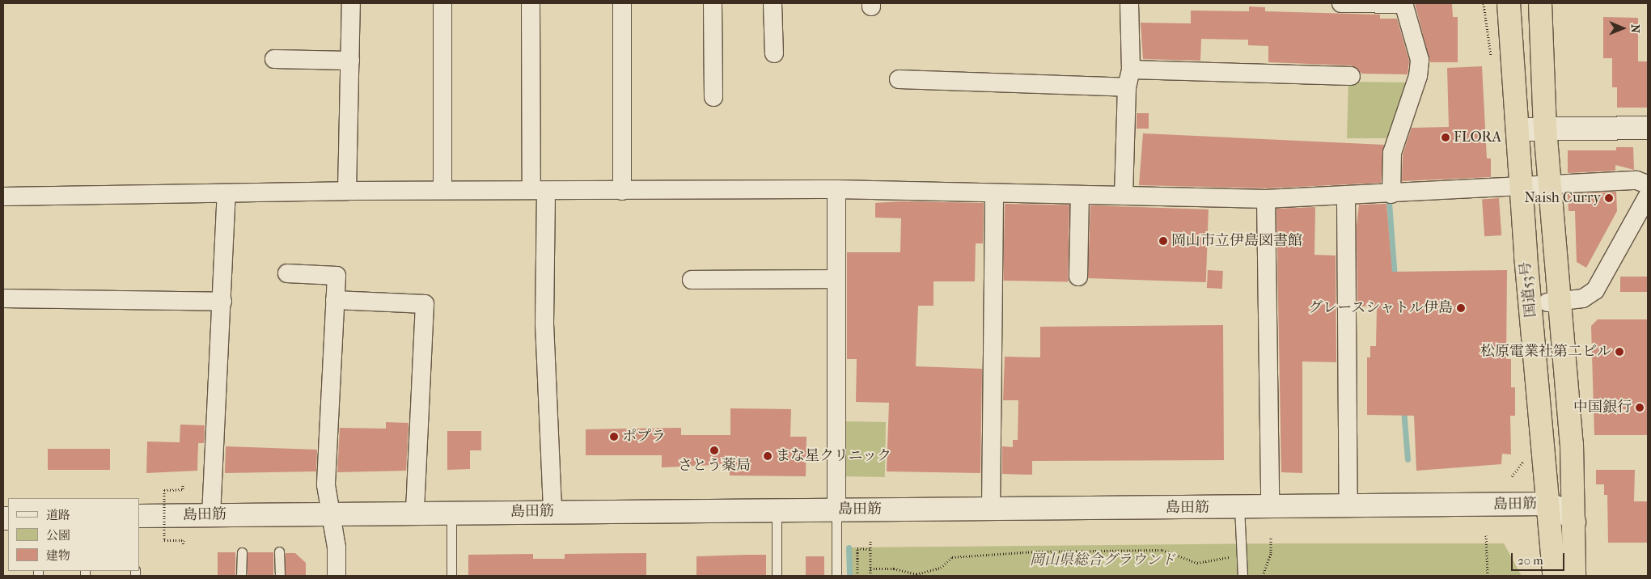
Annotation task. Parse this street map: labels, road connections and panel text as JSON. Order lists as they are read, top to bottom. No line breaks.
{"streets":{"highway":["国道53号"],"street":["島田筋"]},"crossings":[["国道53号","島田筋"]],"parks":["岡山県総合グラウンド"],"places":["FLORA","Naish Curry","岡山市立伊島図書館","グレースシャトル伊島","松原電業社第二ビル","中国銀行","ポプラ","さとう薬局","まな星クリニック"],"legend":["道路","公園","建物"],"scale_bar":"20 m","north":"right"}
